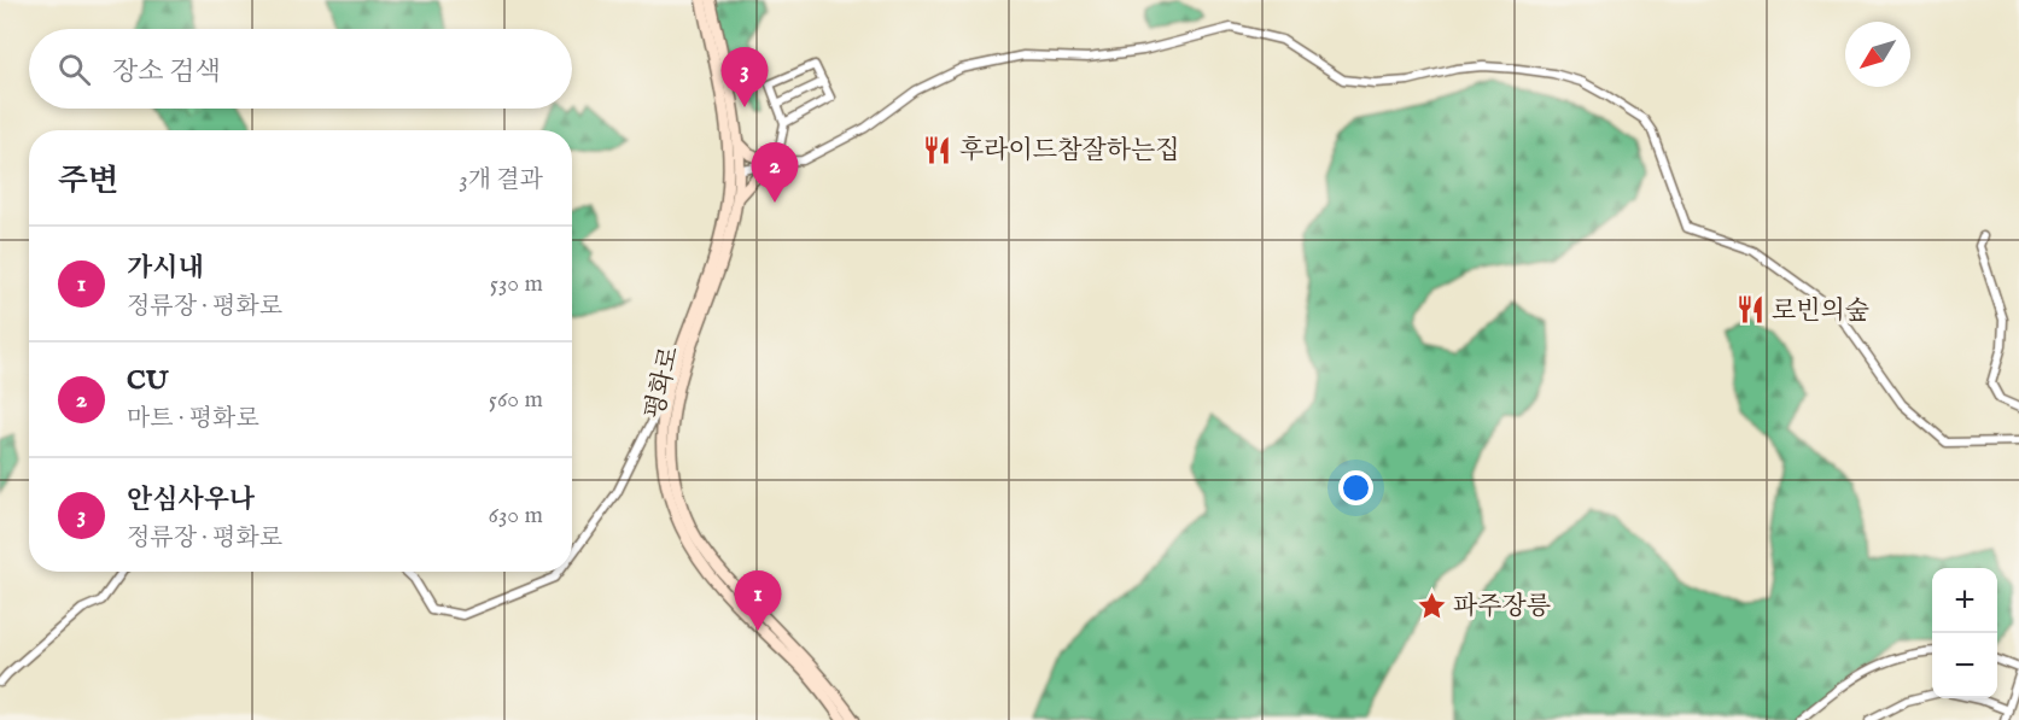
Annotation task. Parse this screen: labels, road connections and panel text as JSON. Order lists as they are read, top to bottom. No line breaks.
{"streets":{"main road":["평화로"]},"places":{"restaurant":["후라이드참잘하는집","로빈의숲"],"place":["파주장릉"]},"north":"bottom left","page":{"search":"장소 검색","pins":["3","2","1"],"heading":["주변","3개 결과"],"list":[{"mark":"1","name":"가시내","note":"정류장 · 평화로","value":"530 m"},{"mark":"2","name":"CU","note":"마트 · 평화로","value":"560 m"},{"mark":"3","name":"안심사우나","note":"정류장 · 평화로","value":"630 m"}],"map_buttons":["+","−"]}}
